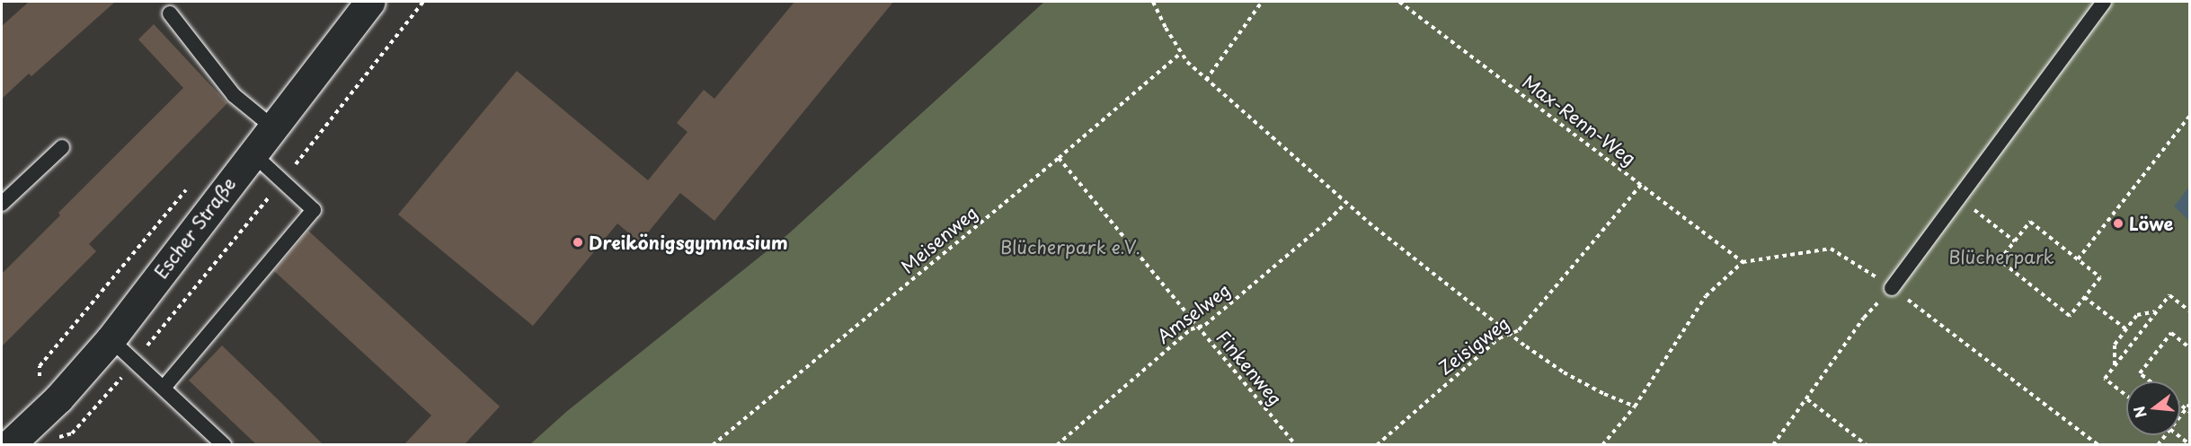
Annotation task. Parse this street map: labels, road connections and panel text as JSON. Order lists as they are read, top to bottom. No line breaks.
{"streets":{"street":["Escher Straße"],"path":["Max-Renn-Weg","Meisenweg","Amselweg","Zeisigweg","Finkenweg"]},"crossings":[["Max-Renn-Weg","Zeisigweg"],["Meisenweg","Finkenweg"],["Amselweg","Finkenweg"]],"parks":["Blücherpark e.V.","Blücherpark"],"places":["Löwe","Dreikönigsgymnasium"],"north":"left"}
